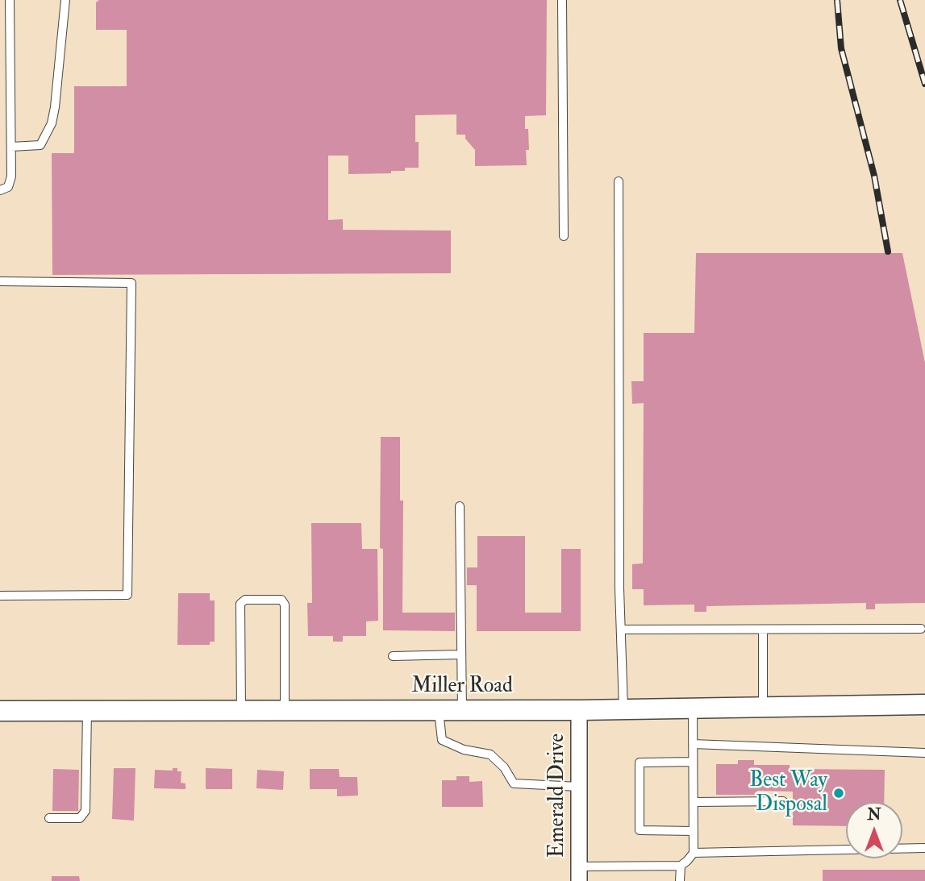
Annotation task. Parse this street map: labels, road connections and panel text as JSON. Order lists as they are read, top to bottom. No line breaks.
{"streets":{"street":["Miller Road","Emerald Drive"]},"crossings":[["Miller Road","Emerald Drive"]],"places":["Best Way Disposal"],"north":"top"}
